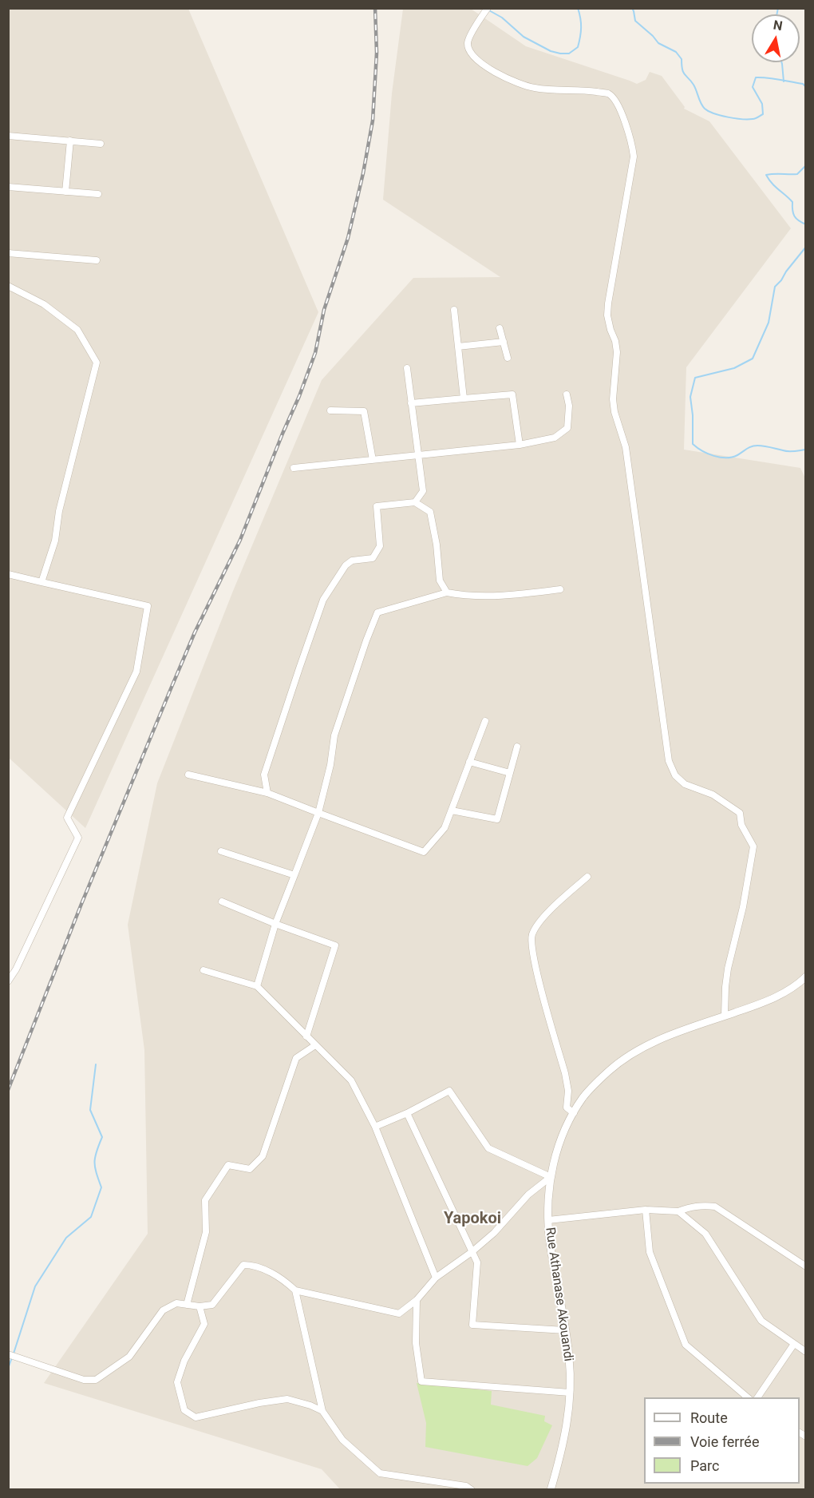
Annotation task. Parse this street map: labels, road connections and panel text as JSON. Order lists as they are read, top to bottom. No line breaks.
{"streets":{"street":["Rue Athanase Akouandi"]},"districts":["Yapokoi"],"legend":["Route","Voie ferrée","Parc"],"north":"top"}
